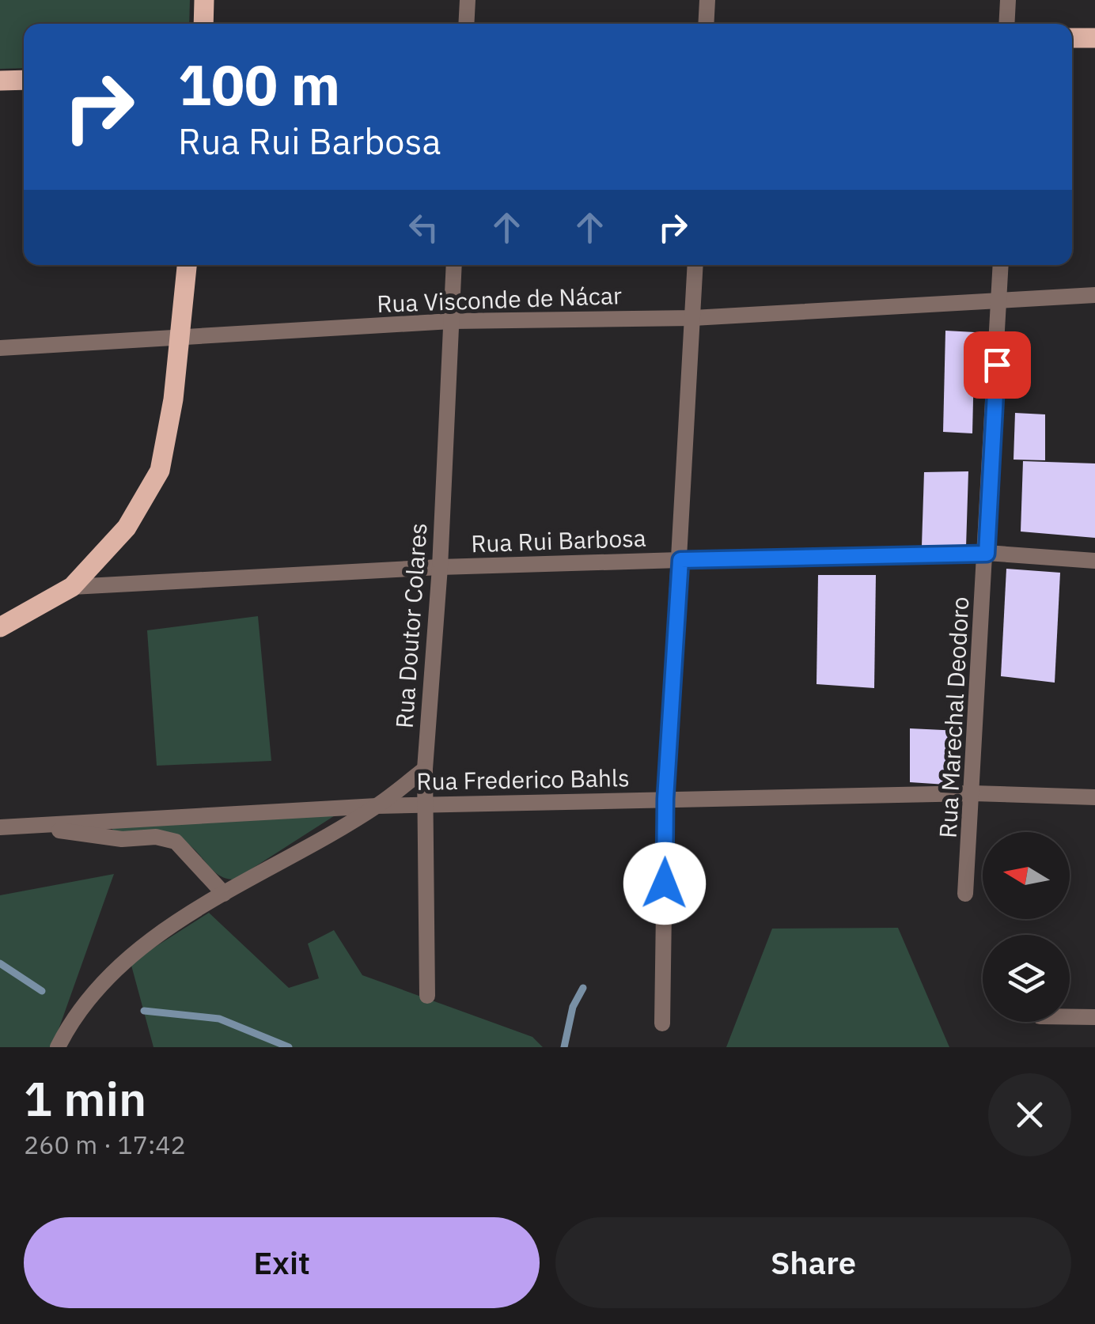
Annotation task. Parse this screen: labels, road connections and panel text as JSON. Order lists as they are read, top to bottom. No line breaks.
{"streets":{"street":["Rua Visconde de Nácar","Rua Rui Barbosa","Rua Doutor Colares","Rua Marechal Deodoro","Rua Frederico Bahls"]},"crossings":[["Rua Visconde de Nácar","Rua Doutor Colares"],["Rua Visconde de Nácar","Rua Marechal Deodoro"],["Rua Rui Barbosa","Rua Doutor Colares"],["Rua Rui Barbosa","Rua Marechal Deodoro"],["Rua Doutor Colares","Rua Frederico Bahls"],["Rua Marechal Deodoro","Rua Frederico Bahls"]],"north":"left","page":{"turn":["100 m","Rua Rui Barbosa"],"heading":["1 min","260 m · 17:42"],"buttons":["Exit","Share"]}}
